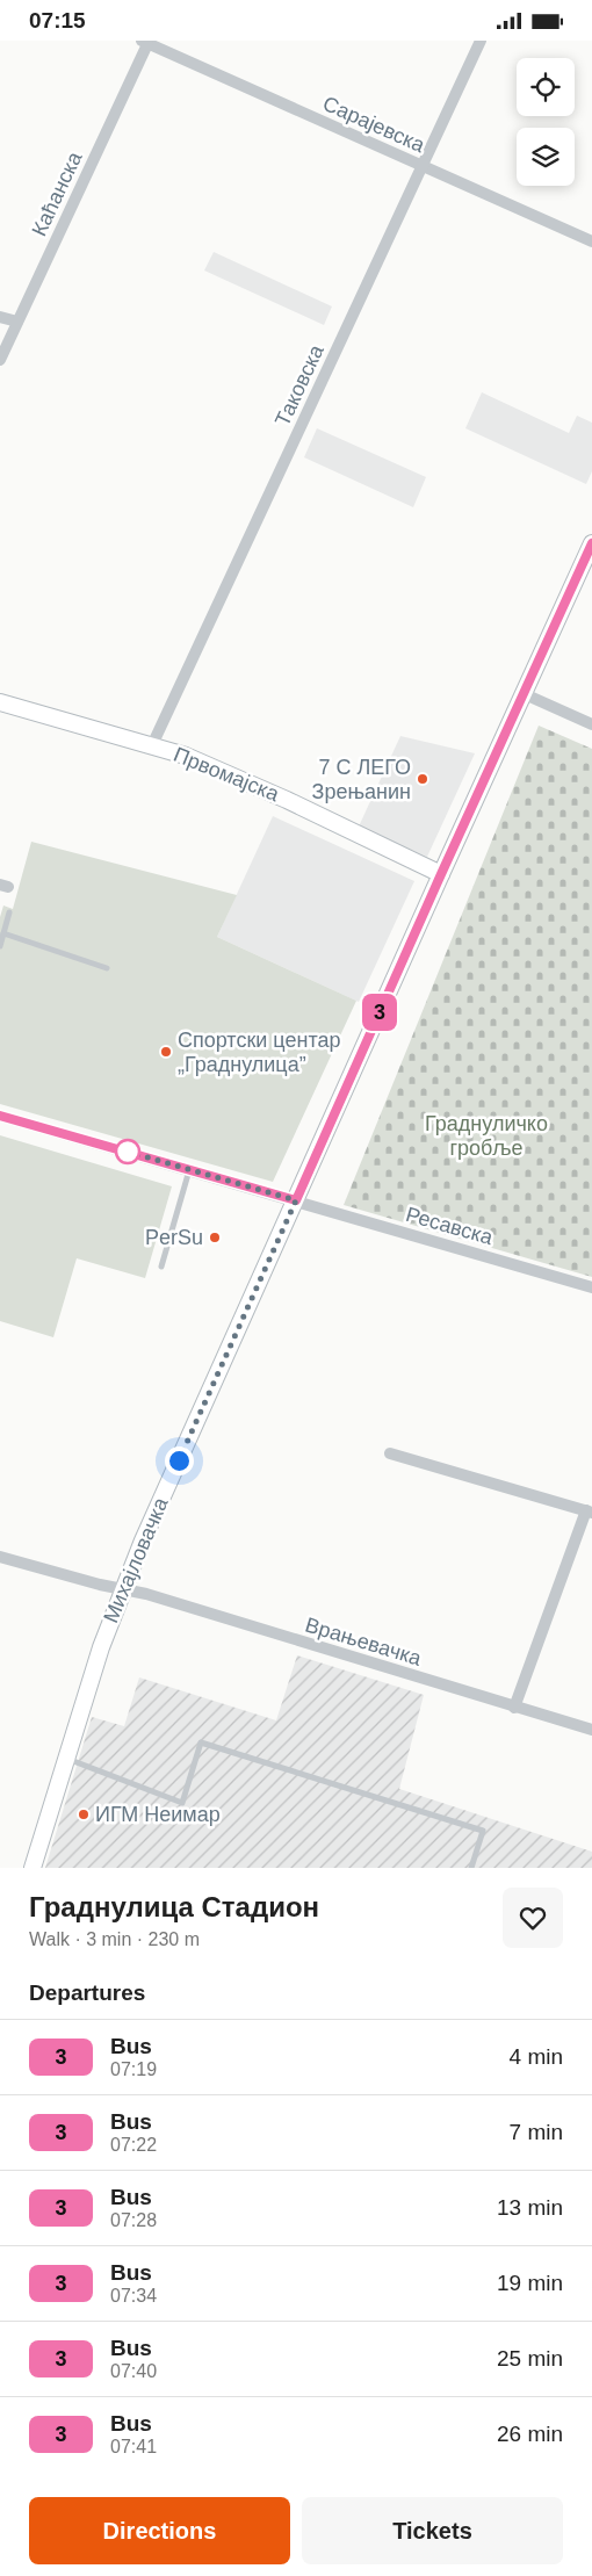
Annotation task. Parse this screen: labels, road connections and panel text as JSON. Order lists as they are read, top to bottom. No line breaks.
{"streets":{"street":["Сарајевска","Каћанска","Таковска","Првомајска","Ресавска","Михајловачка","Врањевачка"]},"crossings":[["Сарајевска","Каћанска"],["Сарајевска","Таковска"],["Таковска","Првомајска"],["Првомајска","Михајловачка"],["Ресавска","Михајловачка"],["Михајловачка","Врањевачка"]],"parks":["Граднуличко гробље"],"places":["7 С ЛЕГО Зрењанин","Спортски центар „Граднулица”","PerSu","ИГМ Неимар"],"lines":["bus line 3"],"page":{"status":"07:15","on_map":"3","heading":[["Граднулица Стадион","Walk · 3 min · 230 m"],"Departures"],"list":[{"mark":"3","name":"Bus","note":"07:19","value":"4 min"},{"mark":"3","name":"Bus","note":"07:22","value":"7 min"},{"mark":"3","name":"Bus","note":"07:28","value":"13 min"},{"mark":"3","name":"Bus","note":"07:34","value":"19 min"},{"mark":"3","name":"Bus","note":"07:40","value":"25 min"},{"mark":"3","name":"Bus","note":"07:41","value":"26 min"}],"buttons":["Directions","Tickets"]}}
